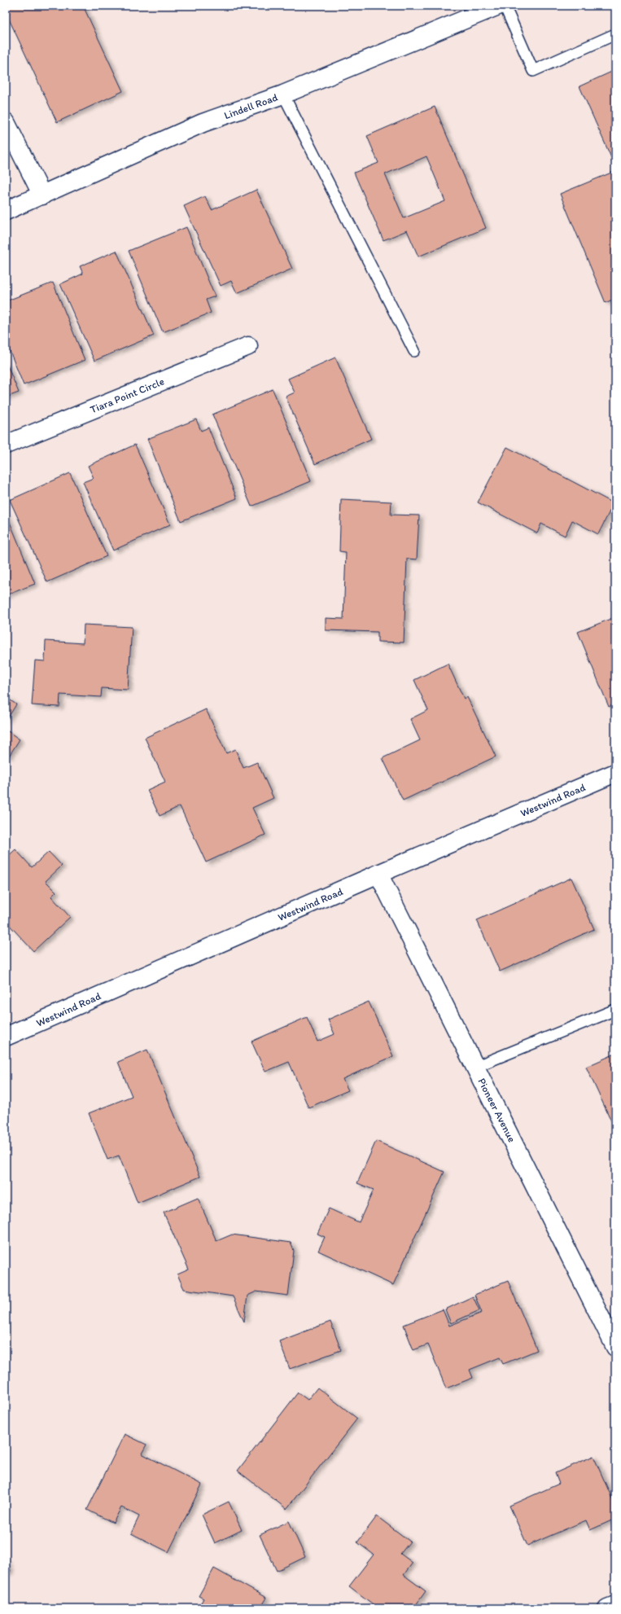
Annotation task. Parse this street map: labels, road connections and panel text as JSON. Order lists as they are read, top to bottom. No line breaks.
{"streets":{"street":["Lindell Road","Tiara Point Circle","Westwind Road","Pioneer Avenue"]},"crossings":[["Westwind Road","Pioneer Avenue"]]}
